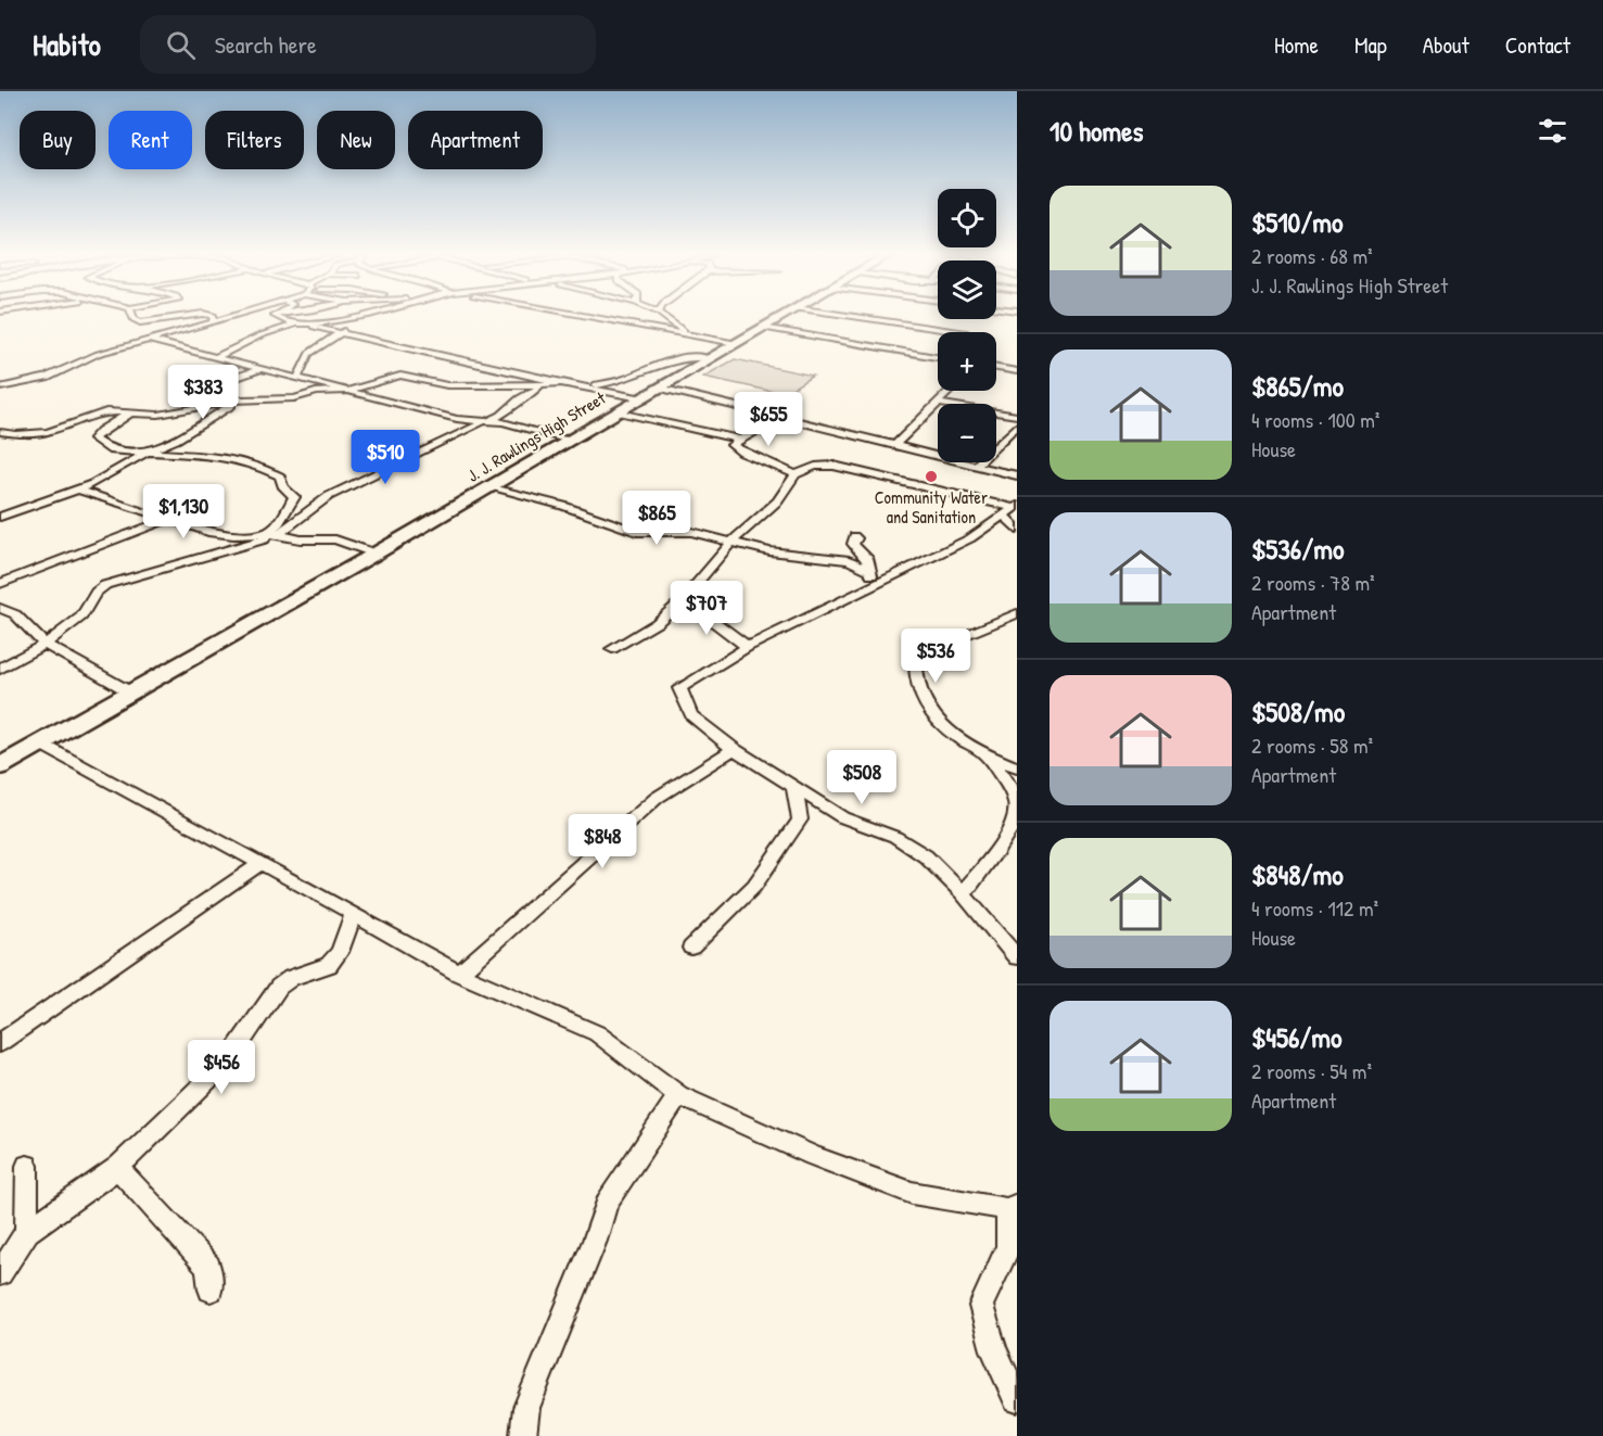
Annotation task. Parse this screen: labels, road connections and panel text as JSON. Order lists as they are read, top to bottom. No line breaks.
{"streets":{"main road":["J. J. Rawlings High Street"]},"places":["Community Water and Sanitation"],"page":{"header":"Habito","search":"Search here","nav":["Home","Map","About","Contact"],"heading":"10 homes","chip":["Buy","Rent","Filters","New","Apartment"],"list":[{"name":"$510/mo","note":"2 rooms · 68 m² · J. J. Rawlings High Street"},{"name":"$865/mo","note":"4 rooms · 100 m² · House"},{"name":"$536/mo","note":"2 rooms · 78 m² · Apartment"},{"name":"$508/mo","note":"2 rooms · 58 m² · Apartment"},{"name":"$848/mo","note":"4 rooms · 112 m² · House"},{"name":"$456/mo","note":"2 rooms · 54 m² · Apartment"}],"map_buttons":["+","−"],"price":["$383","$655","$510","$1,130","$865","$707","$536","$508","$848","$456"]}}
